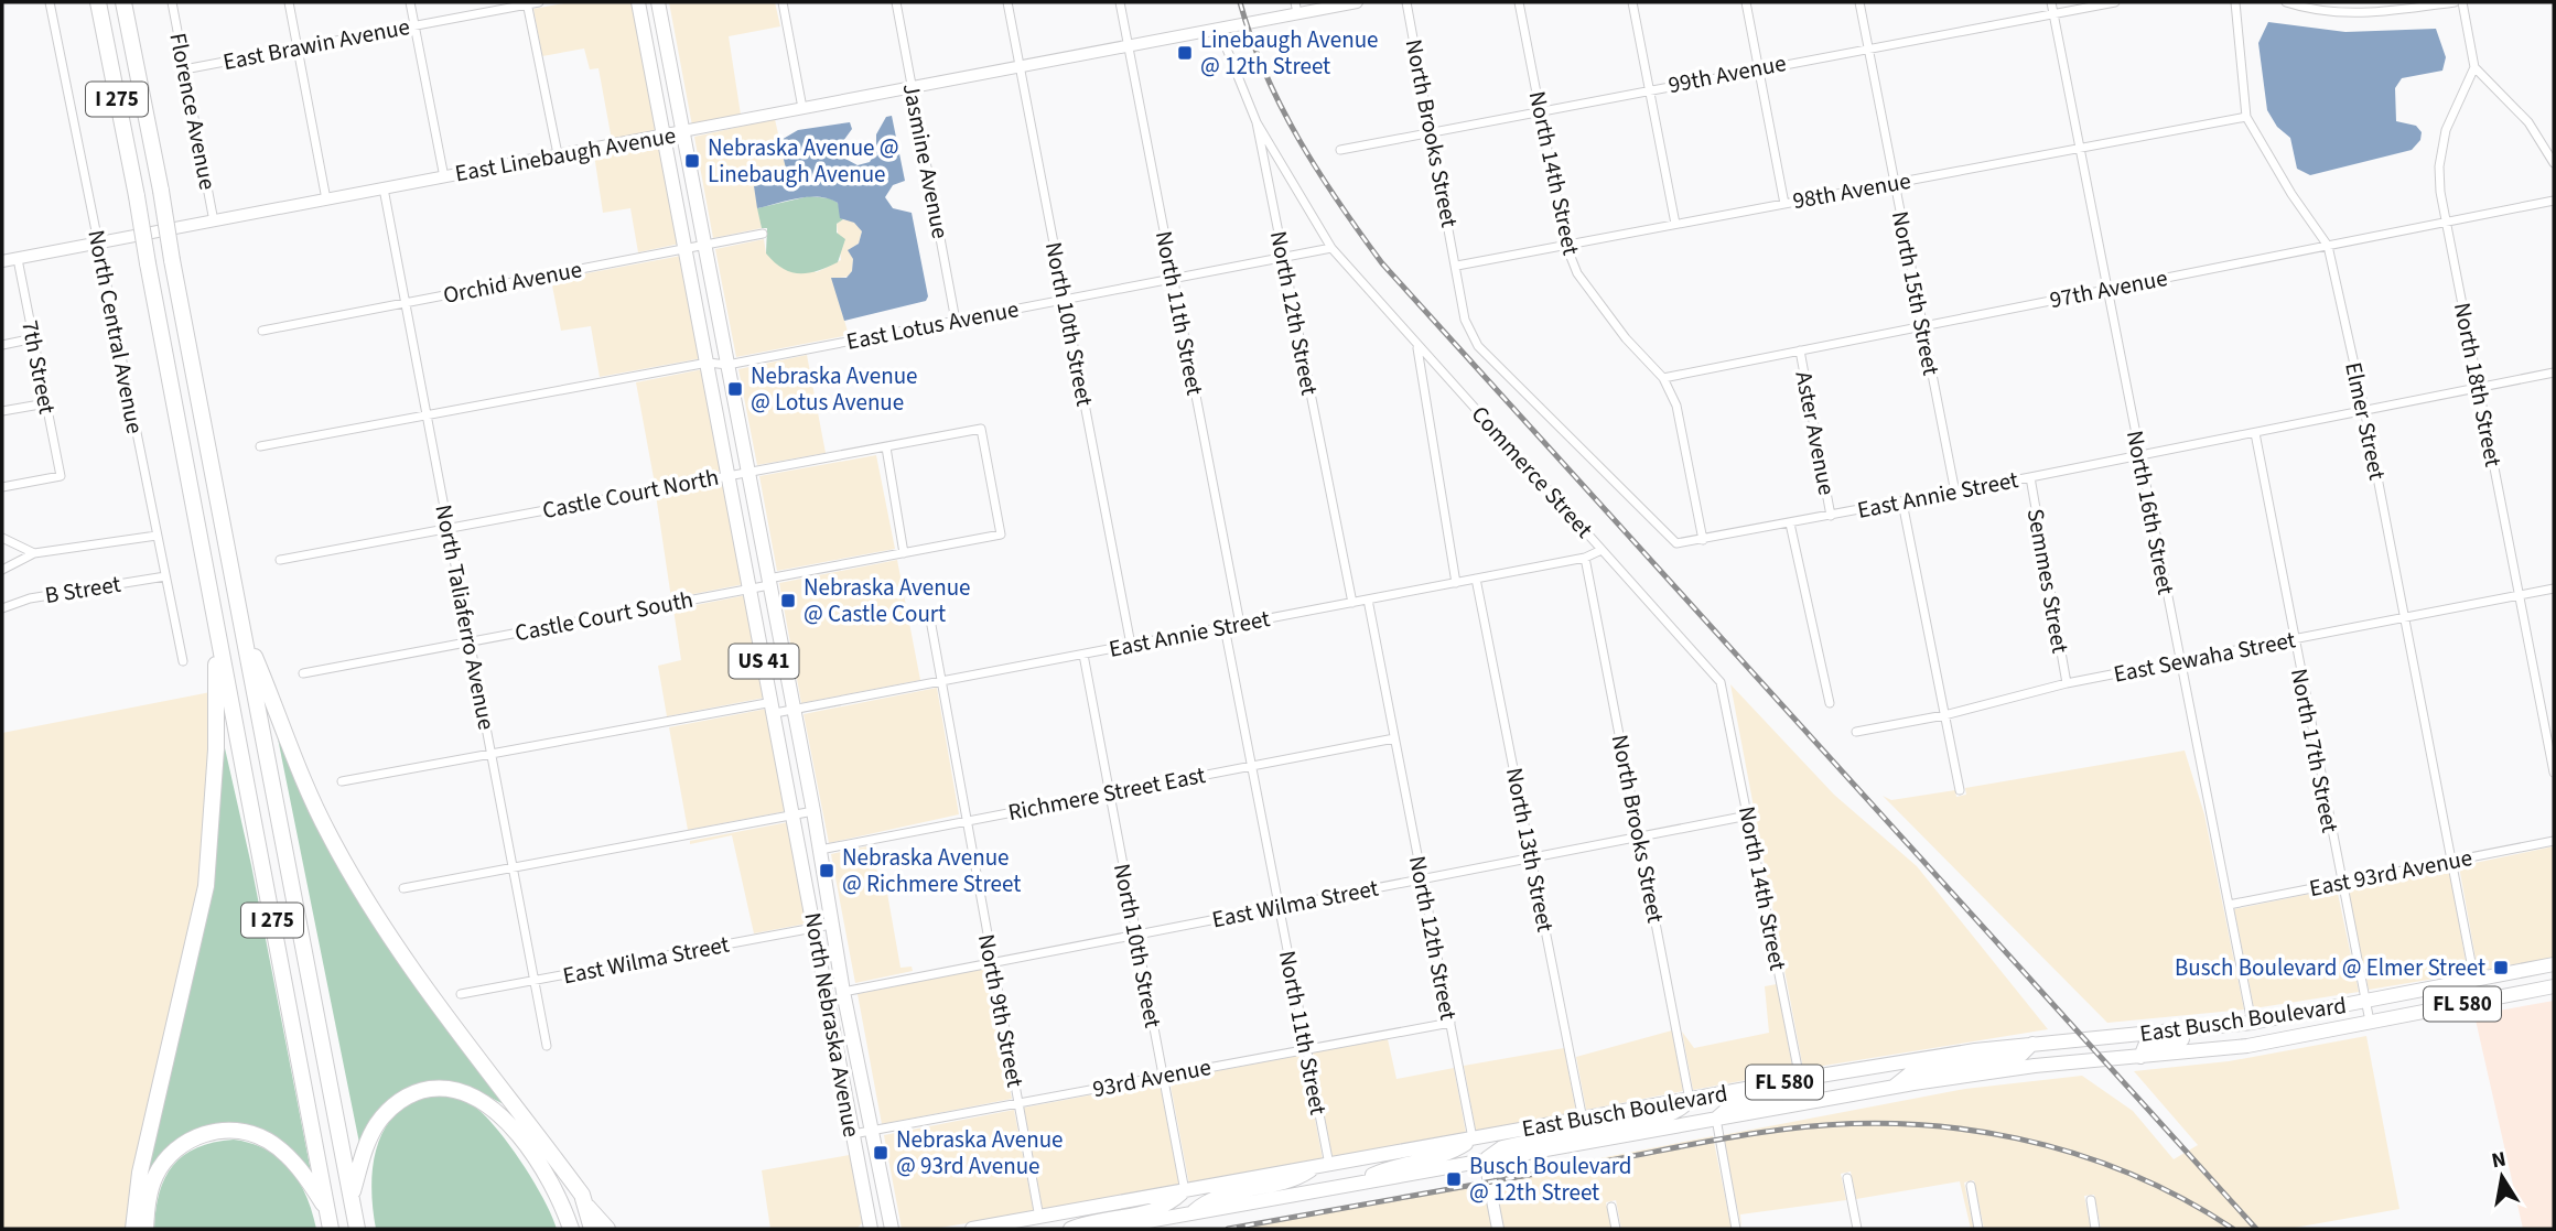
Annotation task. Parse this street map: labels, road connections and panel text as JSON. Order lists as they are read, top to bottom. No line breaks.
{"streets":{"highway":["I 275"],"main road":["US 41","FL 580","East Busch Boulevard","North Nebraska Avenue"],"street":["East Brawin Avenue","99th Avenue","Florence Avenue","North Brooks Street","East Linebaugh Avenue","Jasmine Avenue","North 14th Street","98th Avenue","Orchid Avenue","97th Avenue","North 15th Street","North 11th Street","North 12th Street","North 10th Street","East Lotus Avenue","North Central Avenue","7th Street","North 18th Street","Elmer Street","Aster Avenue","Commerce Street","Castle Court North","East Annie Street","North 16th Street","Semmes Street","B Street","Castle Court South","North Taliaferro Avenue","East Sewaha Street","North 17th Street","Richmere Street East","North 13th Street","East 93rd Avenue","East Wilma Street","North 9th Street","93rd Avenue"]},"crossings":[["East Brawin Avenue","Florence Avenue"],["99th Avenue","North Brooks Street"],["99th Avenue","North 14th Street"],["99th Avenue","North 15th Street"],["99th Avenue","North 16th Street"],["Florence Avenue","East Linebaugh Avenue"],["North Brooks Street","98th Avenue"],["North Brooks Street","East Annie Street"],["North Brooks Street","East Wilma Street"],["North Brooks Street","East Busch Boulevard"],["East Linebaugh Avenue","Jasmine Avenue"],["East Linebaugh Avenue","North 11th Street"],["East Linebaugh Avenue","North 12th Street"],["East Linebaugh Avenue","North 10th Street"],["East Linebaugh Avenue","North Central Avenue"],["East Linebaugh Avenue","7th Street"],["East Linebaugh Avenue","North Taliaferro Avenue"],["East Linebaugh Avenue","North Nebraska Avenue"],["Jasmine Avenue","East Lotus Avenue"],["North 14th Street","98th Avenue"],["North 14th Street","97th Avenue"],["North 14th Street","Commerce Street"],["North 14th Street","East Annie Street"],["North 14th Street","East Wilma Street"],["North 14th Street","East Busch Boulevard"],["98th Avenue","North 15th Street"],["98th Avenue","Elmer Street"],["98th Avenue","East Annie Street"],["98th Avenue","North 16th Street"],["Orchid Avenue","North Taliaferro Avenue"],["Orchid Avenue","North Nebraska Avenue"],["97th Avenue","North 15th Street"],["97th Avenue","North 18th Street"],["97th Avenue","Elmer Street"],["97th Avenue","Aster Avenue"],["97th Avenue","North 16th Street"],["North 15th Street","East Annie Street"],["North 11th Street","East Lotus Avenue"],["North 11th Street","East Annie Street"],["North 11th Street","Richmere Street East"],["North 11th Street","East Wilma Street"],["North 11th Street","East Busch Boulevard"],["North 11th Street","93rd Avenue"],["North 12th Street","East Lotus Avenue"],["North 12th Street","Commerce Street"],["North 12th Street","East Annie Street"],["North 12th Street","Richmere Street East"],["North 12th Street","East Wilma Street"],["North 12th Street","East Busch Boulevard"],["North 12th Street","93rd Avenue"],["North 10th Street","East Lotus Avenue"],["North 10th Street","East Annie Street"],["North 10th Street","Richmere Street East"],["North 10th Street","East Wilma Street"],["North 10th Street","East Busch Boulevard"],["North 10th Street","93rd Avenue"],["East Lotus Avenue","Commerce Street"],["East Lotus Avenue","North Taliaferro Avenue"],["East Lotus Avenue","North Nebraska Avenue"],["North Central Avenue","B Street"],["North 18th Street","East Annie Street"],["North 18th Street","East Sewaha Street"],["Elmer Street","East Annie Street"],["Elmer Street","East Sewaha Street"],["Elmer Street","East 93rd Avenue"],["Elmer Street","East Busch Boulevard"],["Aster Avenue","East Annie Street"],["Commerce Street","East Annie Street"],["Castle Court North","Castle Court South"],["Castle Court North","North Taliaferro Avenue"],["Castle Court North","North Nebraska Avenue"],["East Annie Street","North 16th Street"],["East Annie Street","Semmes Street"],["East Annie Street","North Taliaferro Avenue"],["East Annie Street","North 17th Street"],["East Annie Street","North 13th Street"],["East Annie Street","North 9th Street"],["East Annie Street","North Nebraska Avenue"],["North 16th Street","East Sewaha Street"],["North 16th Street","East 93rd Avenue"],["North 16th Street","East Busch Boulevard"],["Semmes Street","East Sewaha Street"],["Castle Court South","North Taliaferro Avenue"],["Castle Court South","North Nebraska Avenue"],["North Taliaferro Avenue","East Wilma Street"],["East Sewaha Street","North 17th Street"],["North 17th Street","East 93rd Avenue"],["North 17th Street","East Busch Boulevard"],["Richmere Street East","North 9th Street"],["Richmere Street East","North Nebraska Avenue"],["North 13th Street","East Wilma Street"],["North 13th Street","East Busch Boulevard"],["East Wilma Street","North 9th Street"],["East Wilma Street","North Nebraska Avenue"],["North 9th Street","East Busch Boulevard"],["North 9th Street","93rd Avenue"],["North Nebraska Avenue","93rd Avenue"]],"places":{"transit":["Linebaugh Avenue @ 12th Street","Nebraska Avenue @ Linebaugh Avenue","Nebraska Avenue @ Lotus Avenue","Nebraska Avenue @ Castle Court","Nebraska Avenue @ Richmere Street","Busch Boulevard @ Elmer Street","Nebraska Avenue @ 93rd Avenue","Busch Boulevard @ 12th Street"]},"north":"top"}
